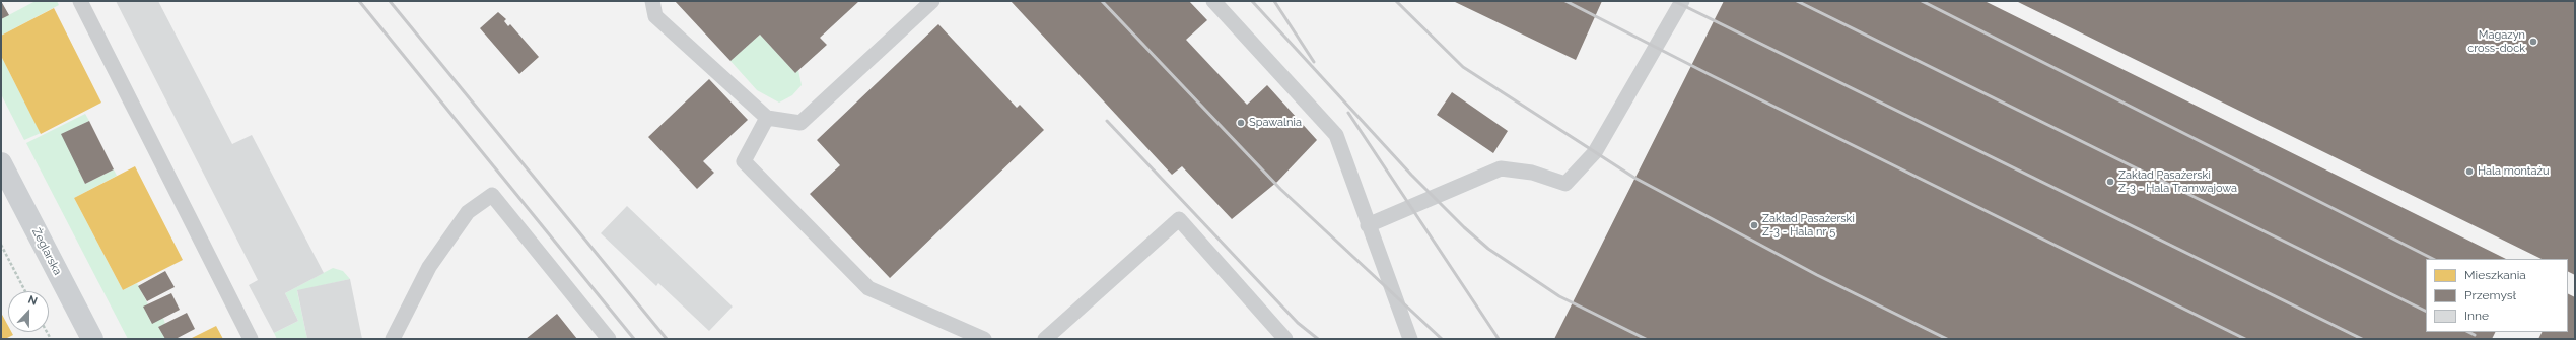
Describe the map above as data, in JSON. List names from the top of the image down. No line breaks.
{"streets":{"street":["Żeglarska"]},"places":["Magazyn cross-dock","Spawalnia","Hala montażu","Zakład Pasażerski Z-3 - Hala Tramwajowa","Zakład Pasażerski Z-3 - Hala nr 5"],"legend":["Mieszkania","Przemysł","Inne"],"north":"top"}
